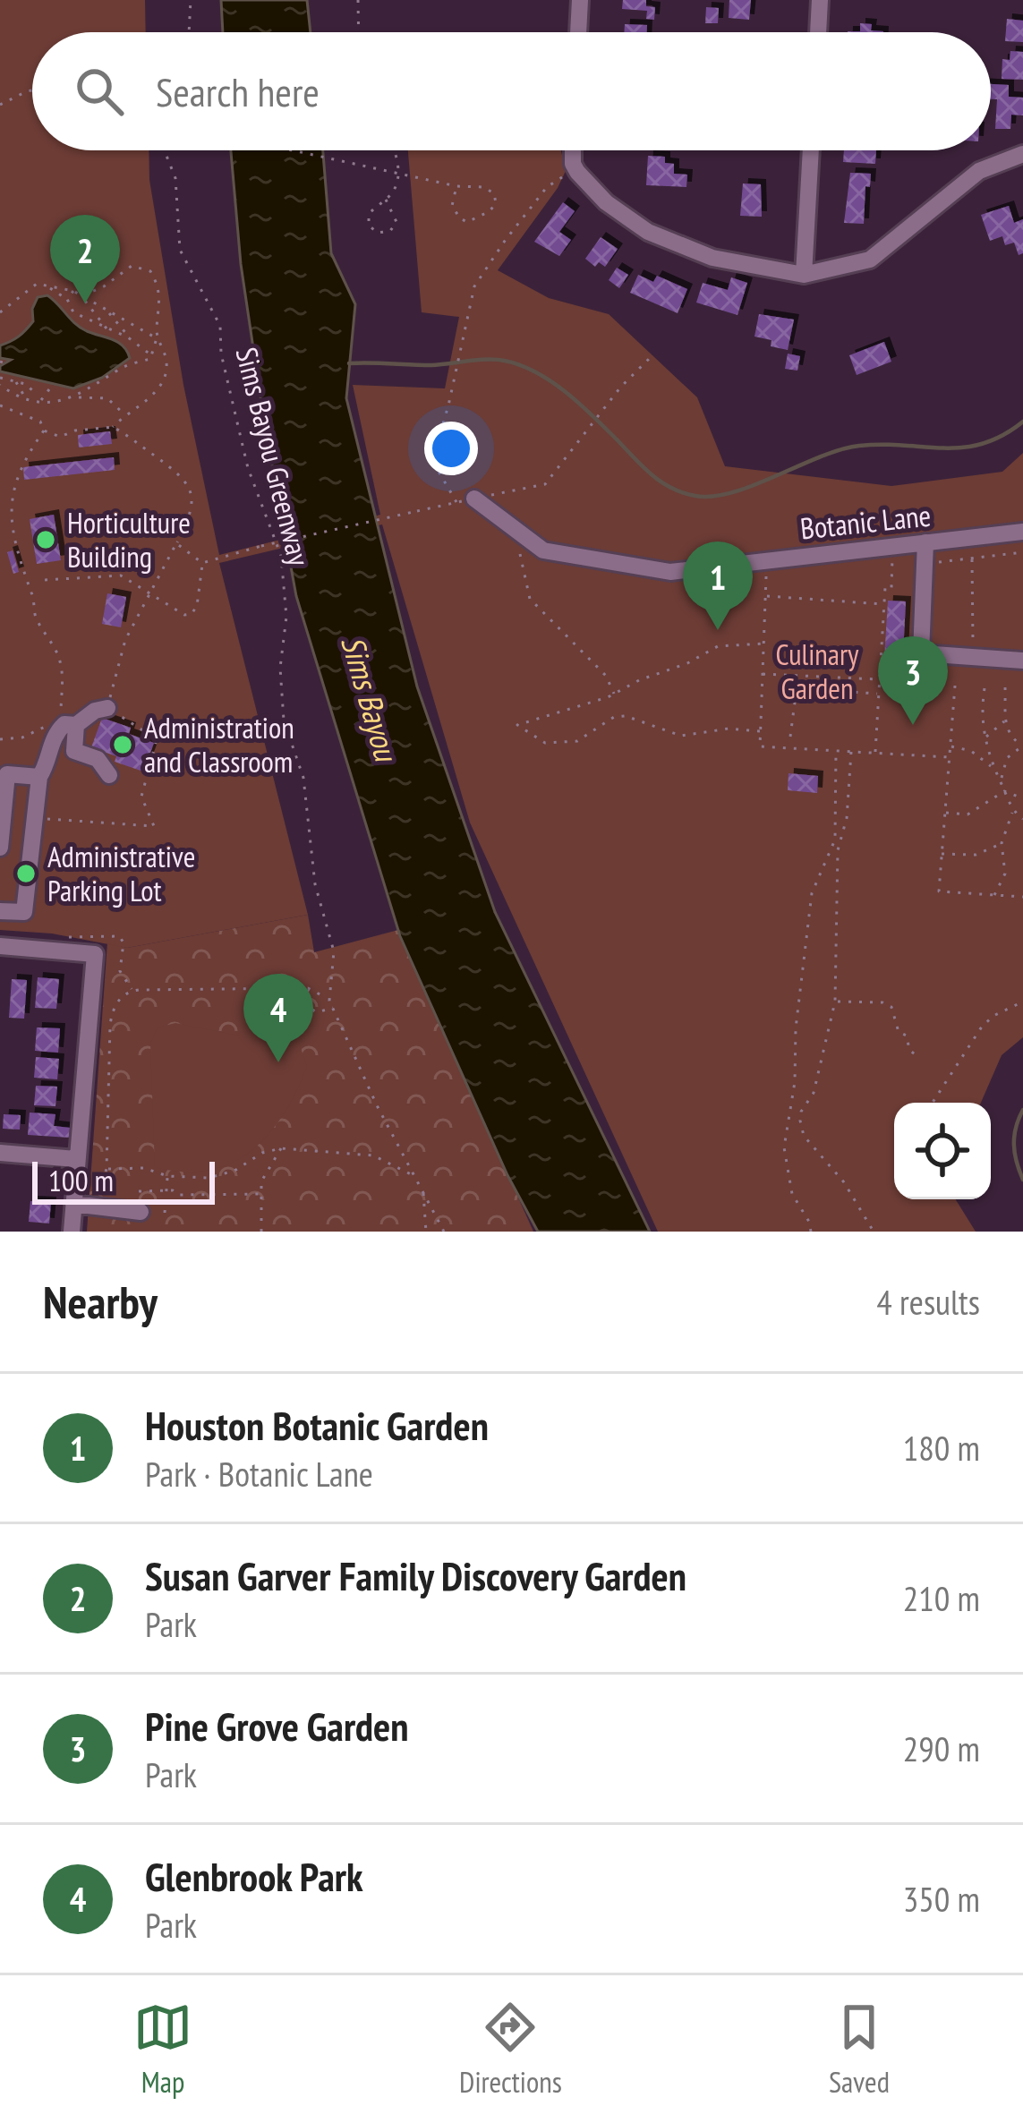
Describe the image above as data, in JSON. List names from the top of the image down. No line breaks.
{"streets":{"street":["Botanic Lane"],"path":["Sims Bayou Greenway"]},"water":["Sims Bayou"],"parks":["Culinary Garden"],"places":["Horticulture Building","Administration and Classroom","Administrative Parking Lot"],"scale_bar":"100 m","page":{"search":"Search here","pins":["2","1","3","4"],"scale":"100 m","heading":["Nearby","4 results"],"list":[{"mark":"1","name":"Houston Botanic Garden","note":"Park · Botanic Lane","value":"180 m"},{"mark":"2","name":"Susan Garver Family Discovery Garden","note":"Park","value":"210 m"},{"mark":"3","name":"Pine Grove Garden","note":"Park","value":"290 m"},{"mark":"4","name":"Glenbrook Park","note":"Park","value":"350 m"}],"nav":["Map","Directions","Saved"]}}
